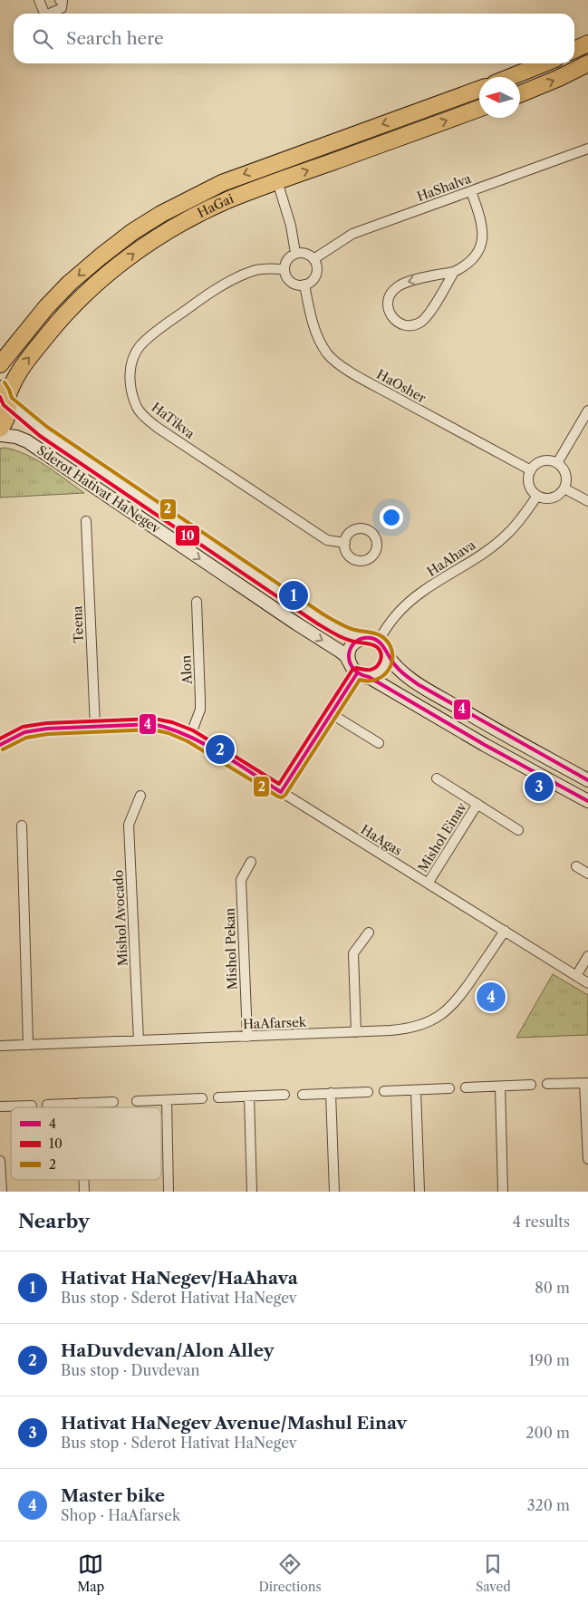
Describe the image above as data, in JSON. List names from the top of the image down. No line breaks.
{"streets":{"highway":["HaGai"],"street":["HaShalva","HaOsher","HaTikva","Sderot Hativat HaNegev","HaAhava","Teena","Alon","Mishol Einav","HaAgas","Mishol Avocado","Mishol Pekan","HaAfarsek"]},"crossings":[["HaShalva","HaOsher"],["HaShalva","HaTikva"],["HaGai","Sderot Hativat HaNegev"],["HaOsher","HaTikva"],["HaOsher","HaAhava"],["Sderot Hativat HaNegev","HaAhava"],["Teena","HaAgas"],["Alon","HaAgas"],["Mishol Einav","HaAgas"],["HaAgas","HaAfarsek"],["Mishol Avocado","HaAfarsek"],["Mishol Pekan","HaAfarsek"]],"lines":["transit line 2","transit line 10","transit line 4"],"legend":["4","10","2"],"north":"left","page":{"search":"Search here","pins":["1","2","3","4"],"heading":["Nearby","4 results"],"list":[{"mark":"1","name":"Hativat HaNegev/HaAhava","note":"Bus stop · Sderot Hativat HaNegev","value":"80 m"},{"mark":"2","name":"HaDuvdevan/Alon Alley","note":"Bus stop · Duvdevan","value":"190 m"},{"mark":"3","name":"Hativat HaNegev Avenue/Mashul Einav","note":"Bus stop · Sderot Hativat HaNegev","value":"200 m"},{"mark":"4","name":"Master bike","note":"Shop · HaAfarsek","value":"320 m"}],"nav":["Map","Directions","Saved"]}}
